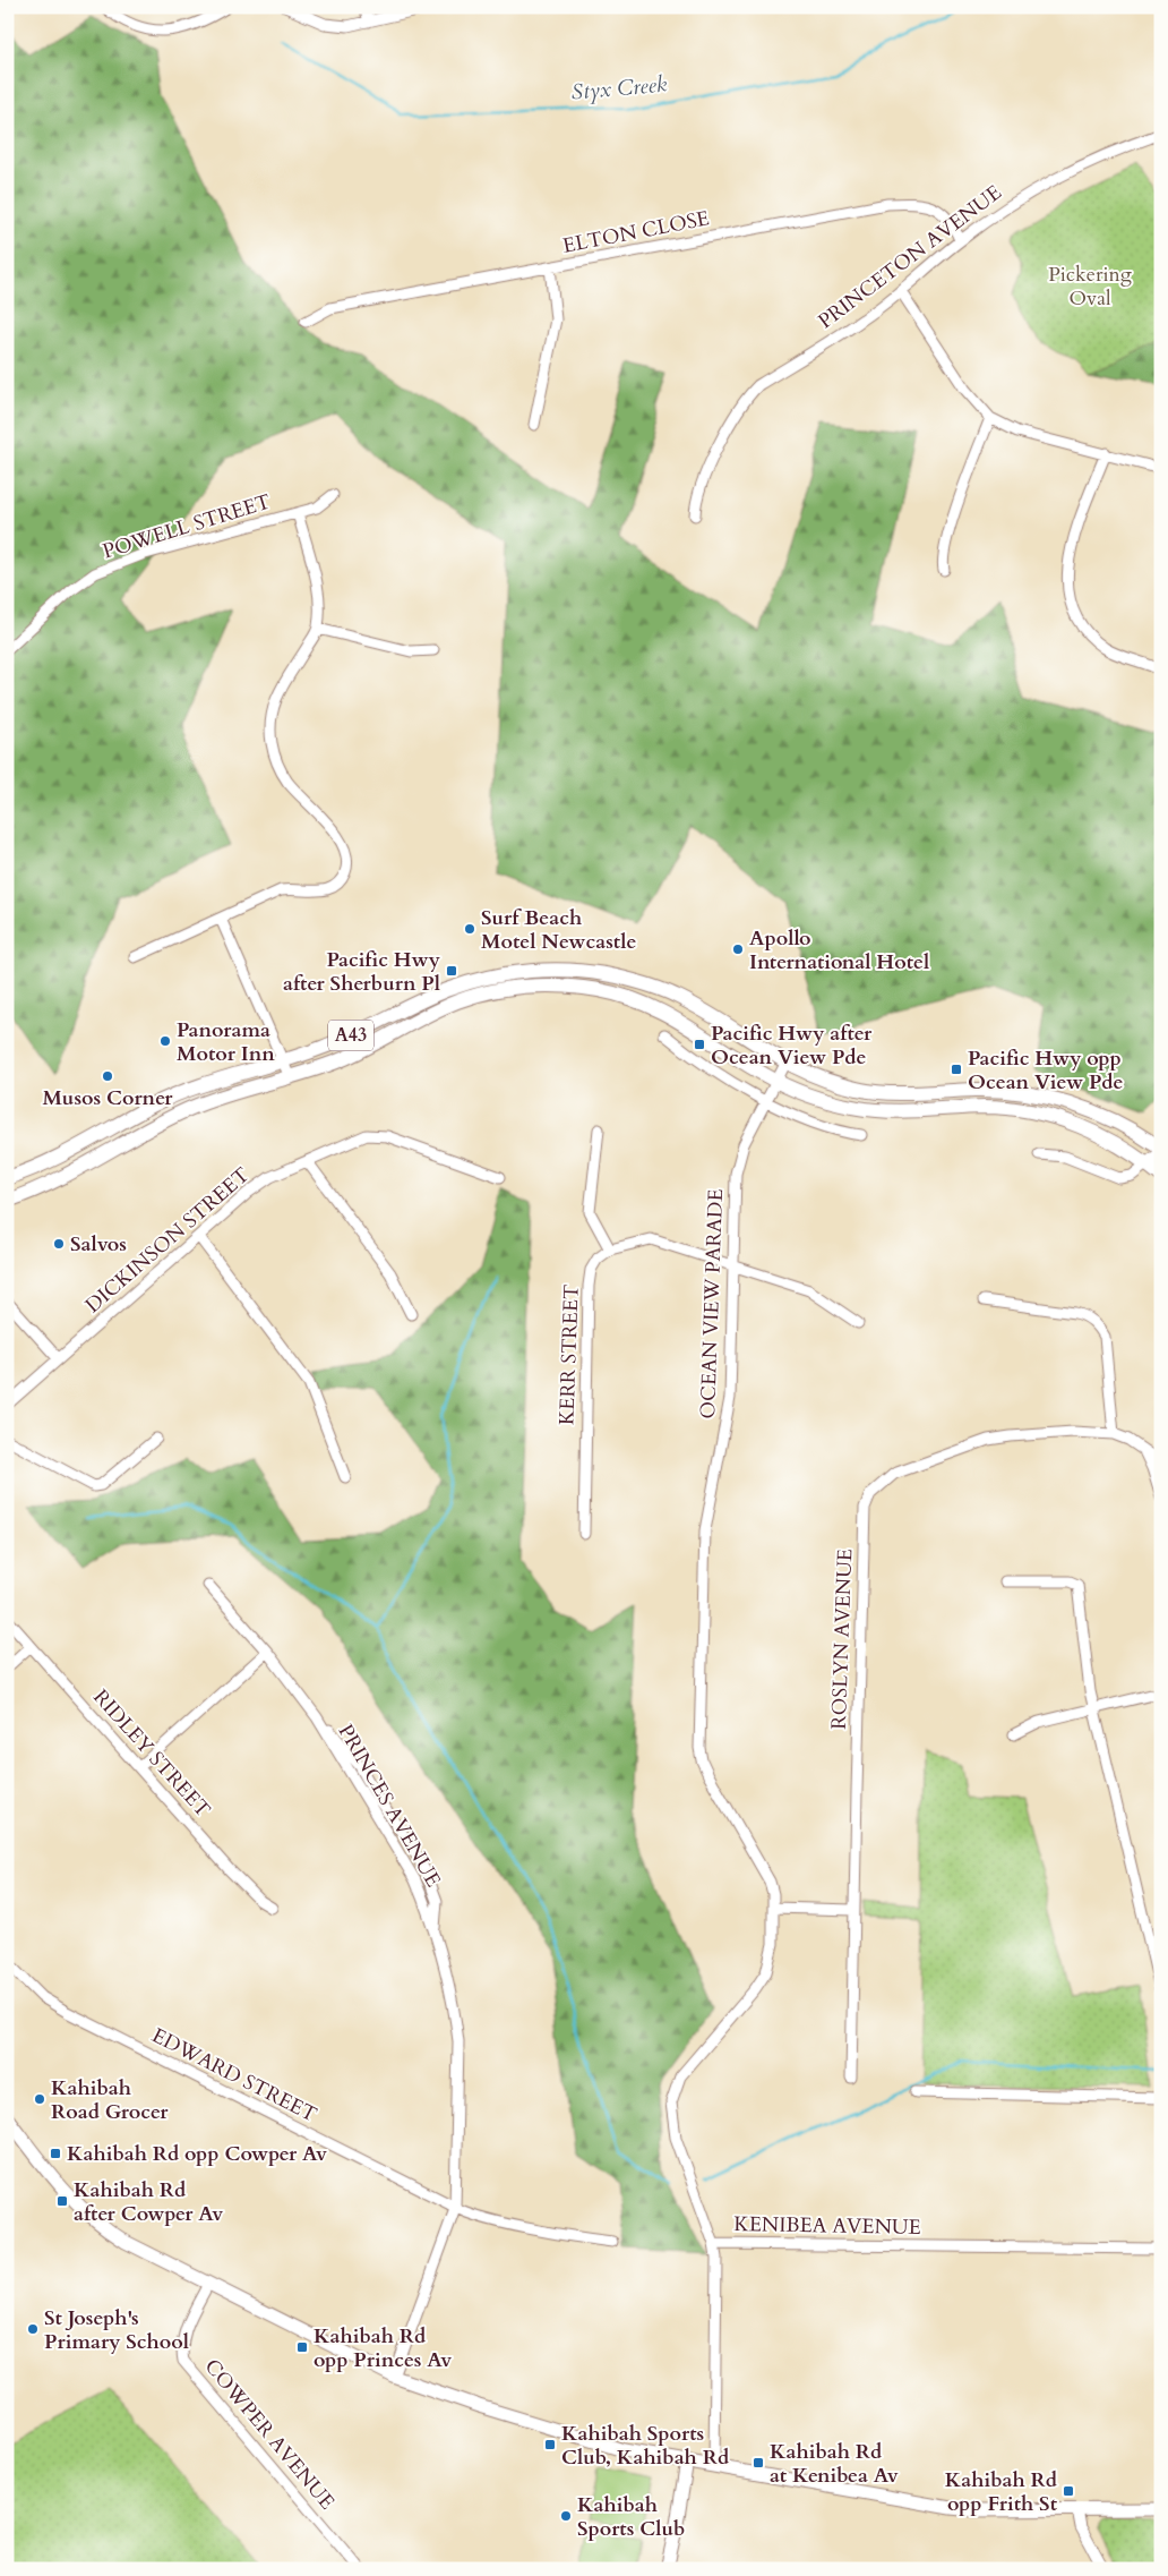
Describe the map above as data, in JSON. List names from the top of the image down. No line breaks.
{"streets":{"highway":["A43"],"street":["ELTON CLOSE","PRINCETON AVENUE","POWELL STREET","DICKINSON STREET","OCEAN VIEW PARADE","KERR STREET","ROSLYN AVENUE","RIDLEY STREET","PRINCES AVENUE","EDWARD STREET","KENIBEA AVENUE","COWPER AVENUE"]},"crossings":[["ELTON CLOSE","PRINCETON AVENUE"],["A43","OCEAN VIEW PARADE"],["OCEAN VIEW PARADE","KENIBEA AVENUE"],["PRINCES AVENUE","EDWARD STREET"]],"water":["Styx Creek"],"parks":["Pickering Oval"],"places":{"other":["Surf Beach Motel Newcastle","Apollo International Hotel","Panorama Motor Inn","Musos Corner","Salvos","Kahibah Road Grocer","St Joseph's Primary School","Kahibah Sports Club"],"transit":["Pacific Hwy after Sherburn Pl","Pacific Hwy after Ocean View Pde","Pacific Hwy opp Ocean View Pde","Kahibah Rd opp Cowper Av","Kahibah Rd after Cowper Av","Kahibah Rd opp Princes Av","Kahibah Sports Club, Kahibah Rd","Kahibah Rd at Kenibea Av","Kahibah Rd opp Frith St"]}}
